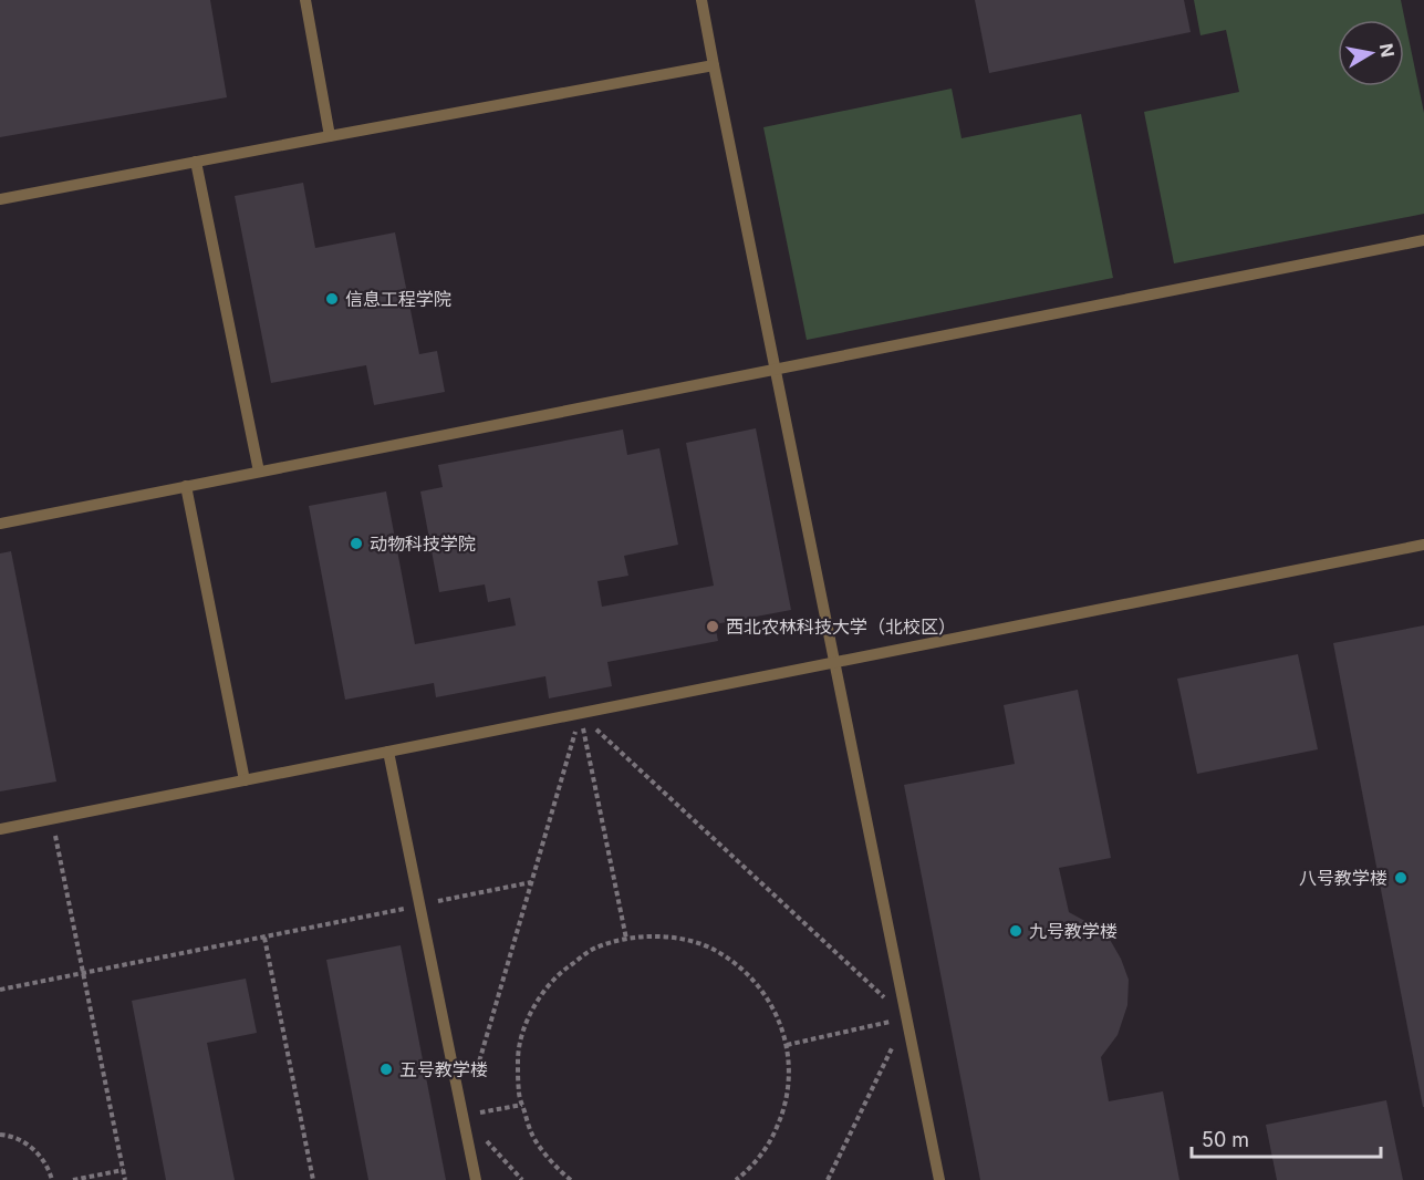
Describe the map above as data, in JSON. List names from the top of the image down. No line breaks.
{"places":["信息工程学院","动物科技学院","西北农林科技大学（北校区）","八号教学楼","九号教学楼","五号教学楼"],"scale_bar":"50 m","north":"right"}
